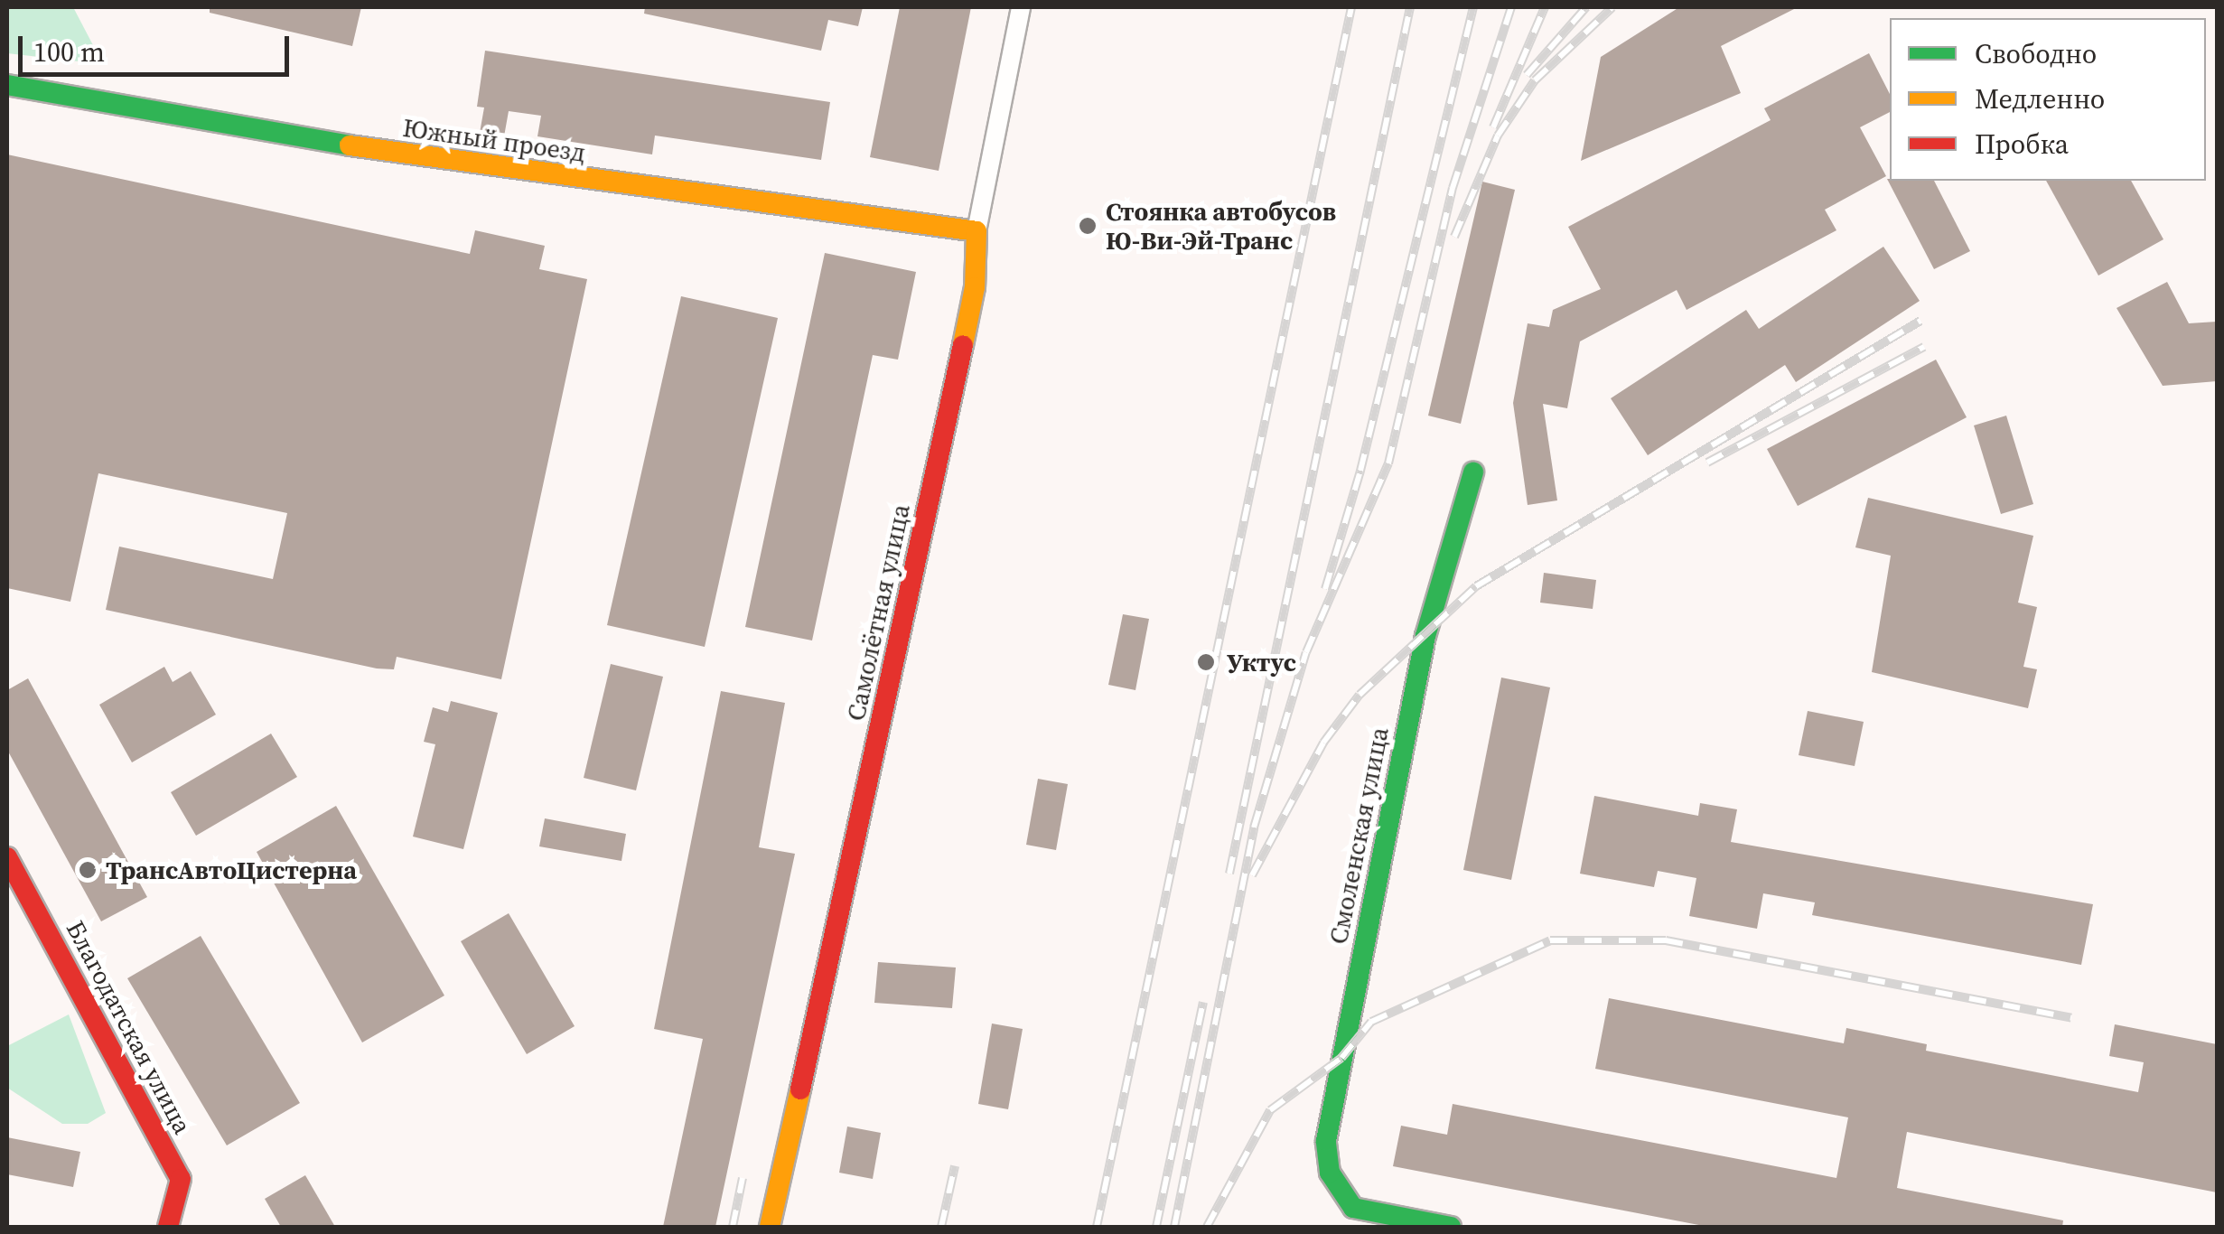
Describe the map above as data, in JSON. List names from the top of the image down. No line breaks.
{"streets":{"main road":["Южный проезд","Самолётная улица","Смоленская улица","Благодатская улица"]},"crossings":[["Южный проезд","Самолётная улица"]],"places":["Стоянка автобусов Ю-Ви-Эй-Транс","Уктус","ТрансАвтоЦистерна"],"legend":["Свободно","Медленно","Пробка"],"scale_bar":"100 m"}
